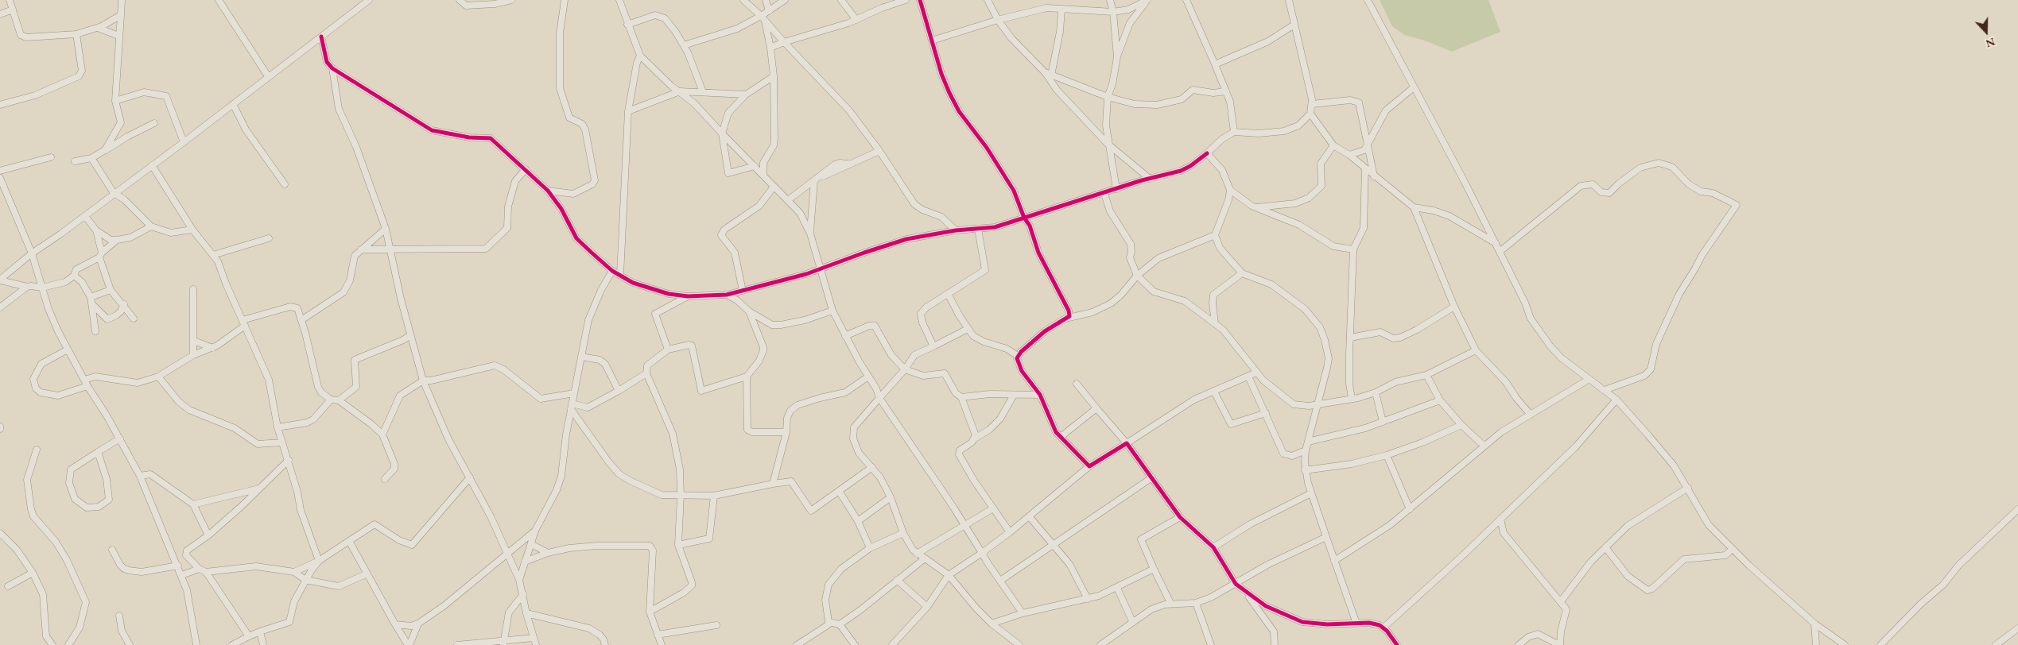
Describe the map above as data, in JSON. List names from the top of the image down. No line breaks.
{"north":"bottom"}
